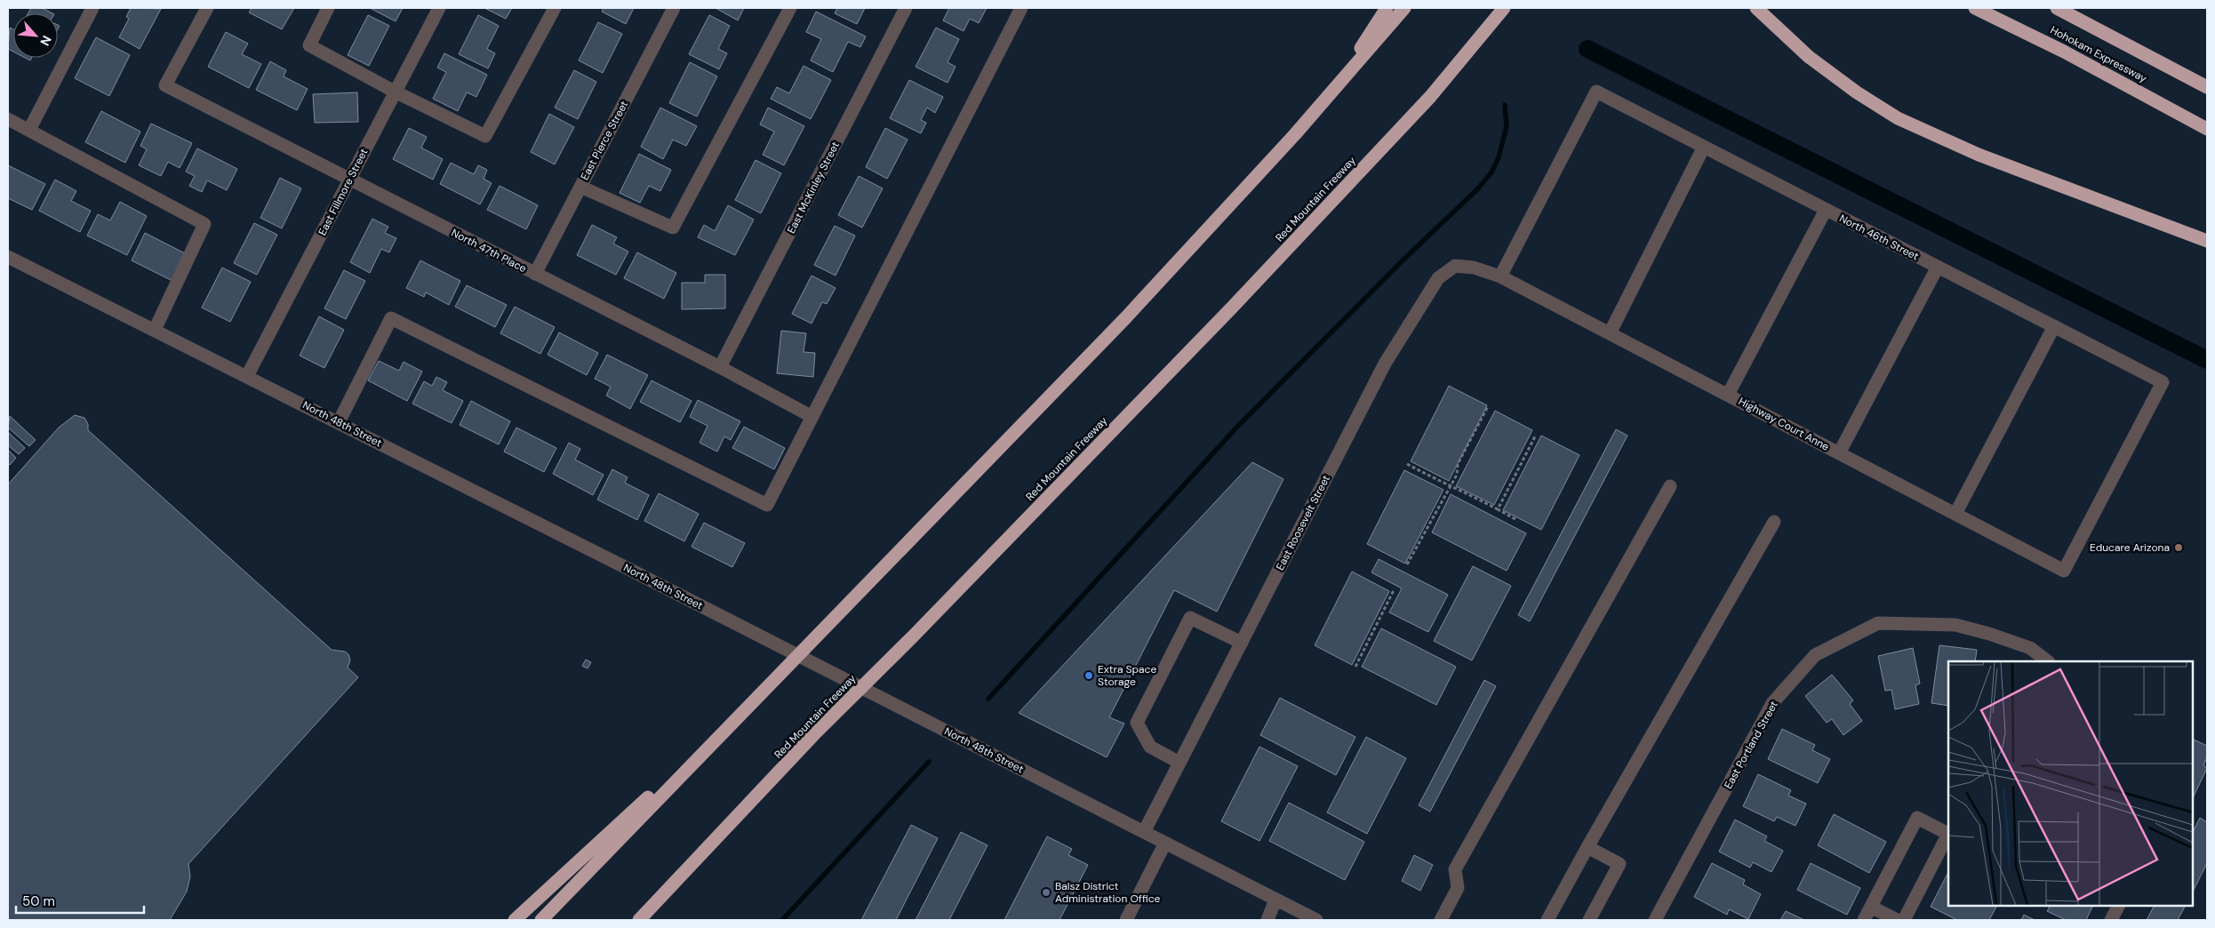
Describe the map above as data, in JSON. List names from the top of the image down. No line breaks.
{"streets":{"highway":["Hohokam Expressway","Red Mountain Freeway"],"street":["East Pierce Street","East McKinley Street","East Fillmore Street","North 46th Street","North 47th Place","North 48th Street","Highway Court Anne","East Roosevelt Street","East Portland Street"]},"crossings":[["East Pierce Street","North 47th Place"],["East McKinley Street","North 47th Place"],["East Fillmore Street","North 47th Place"],["East Fillmore Street","North 48th Street"],["North 46th Street","Highway Court Anne"],["North 46th Street","East Roosevelt Street"],["North 48th Street","East Roosevelt Street"],["Highway Court Anne","East Roosevelt Street"]],"places":["Educare Arizona","Extra Space Storage","Balsz District Administration Office"],"scale_bar":"50 m","north":"bottom right"}
